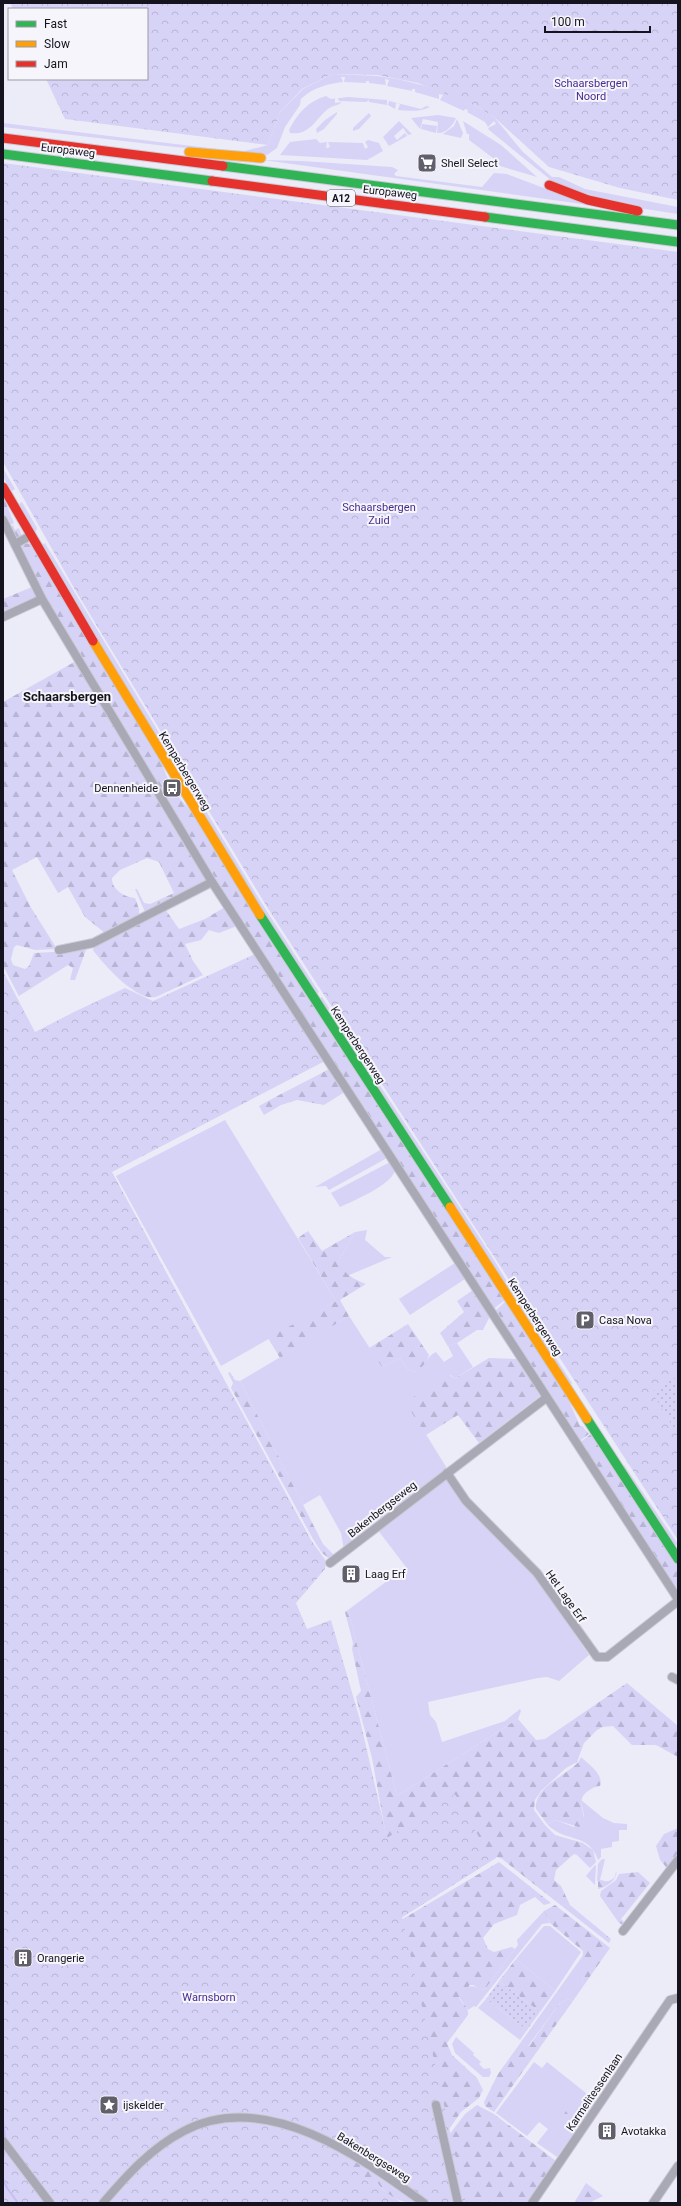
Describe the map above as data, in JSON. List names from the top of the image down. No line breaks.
{"streets":{"main road":["Europaweg","A12","Kemperbergerweg"],"street":["Bakenbergseweg","Het Lage Erf","Karmelitessenlaan"]},"crossings":[["Europaweg","A12"],["Bakenbergseweg","Het Lage Erf"]],"districts":["Schaarsbergen"],"parks":["Schaarsbergen Noord","Schaarsbergen Zuid","Warnsborn"],"places":{"supermarket":["Shell Select"],"bus stop":["Dennenheide"],"parking":["Casa Nova"],"building":["Laag Erf","Orangerie","Avotakka"],"place":["ijskelder"]},"legend":["Fast","Slow","Jam"],"scale_bar":"100 m"}
